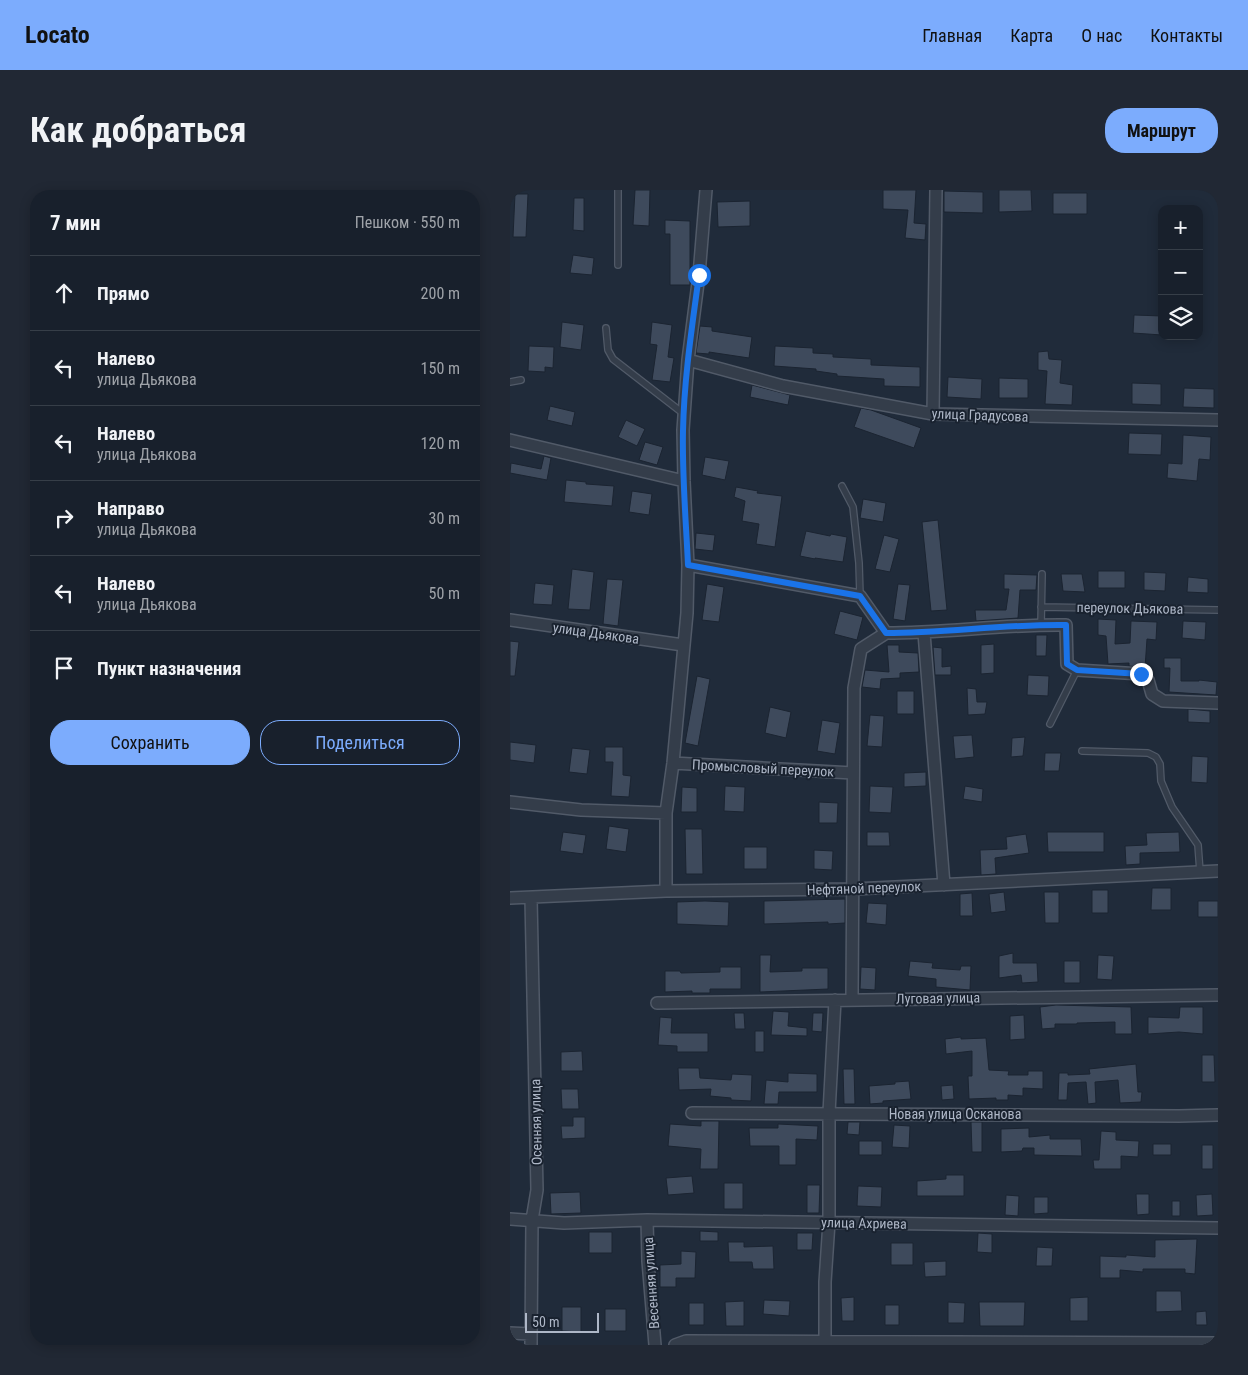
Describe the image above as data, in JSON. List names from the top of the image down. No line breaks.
{"streets":{"street":["улица Градусова","улица Дьякова","Промысловый переулок","Нефтяной переулок","Луговая улица","Новая улица Осканова","Осенняя улица","улица Ахриева","Весенняя улица"],"lane":["переулок Дьякова"]},"crossings":[["Нефтяной переулок","Осенняя улица"],["Осенняя улица","улица Ахриева"],["улица Ахриева","Весенняя улица"]],"scale_bar":"50 m","page":{"header":"Locato","nav":["Главная","Карта","О нас","Контакты"],"buttons":["Маршрут",["Сохранить","Поделиться"]],"title":"Как добраться","heading":["7 мин","Пешком · 550 m"],"map_buttons":["+","−"],"list":[["Прямо","200 m"],["Налево","улица Дьякова","150 m"],["Налево","улица Дьякова","120 m"],["Направо","улица Дьякова","30 m"],["Налево","улица Дьякова","50 m"],"Пункт назначения"],"scale":"50 m"}}
